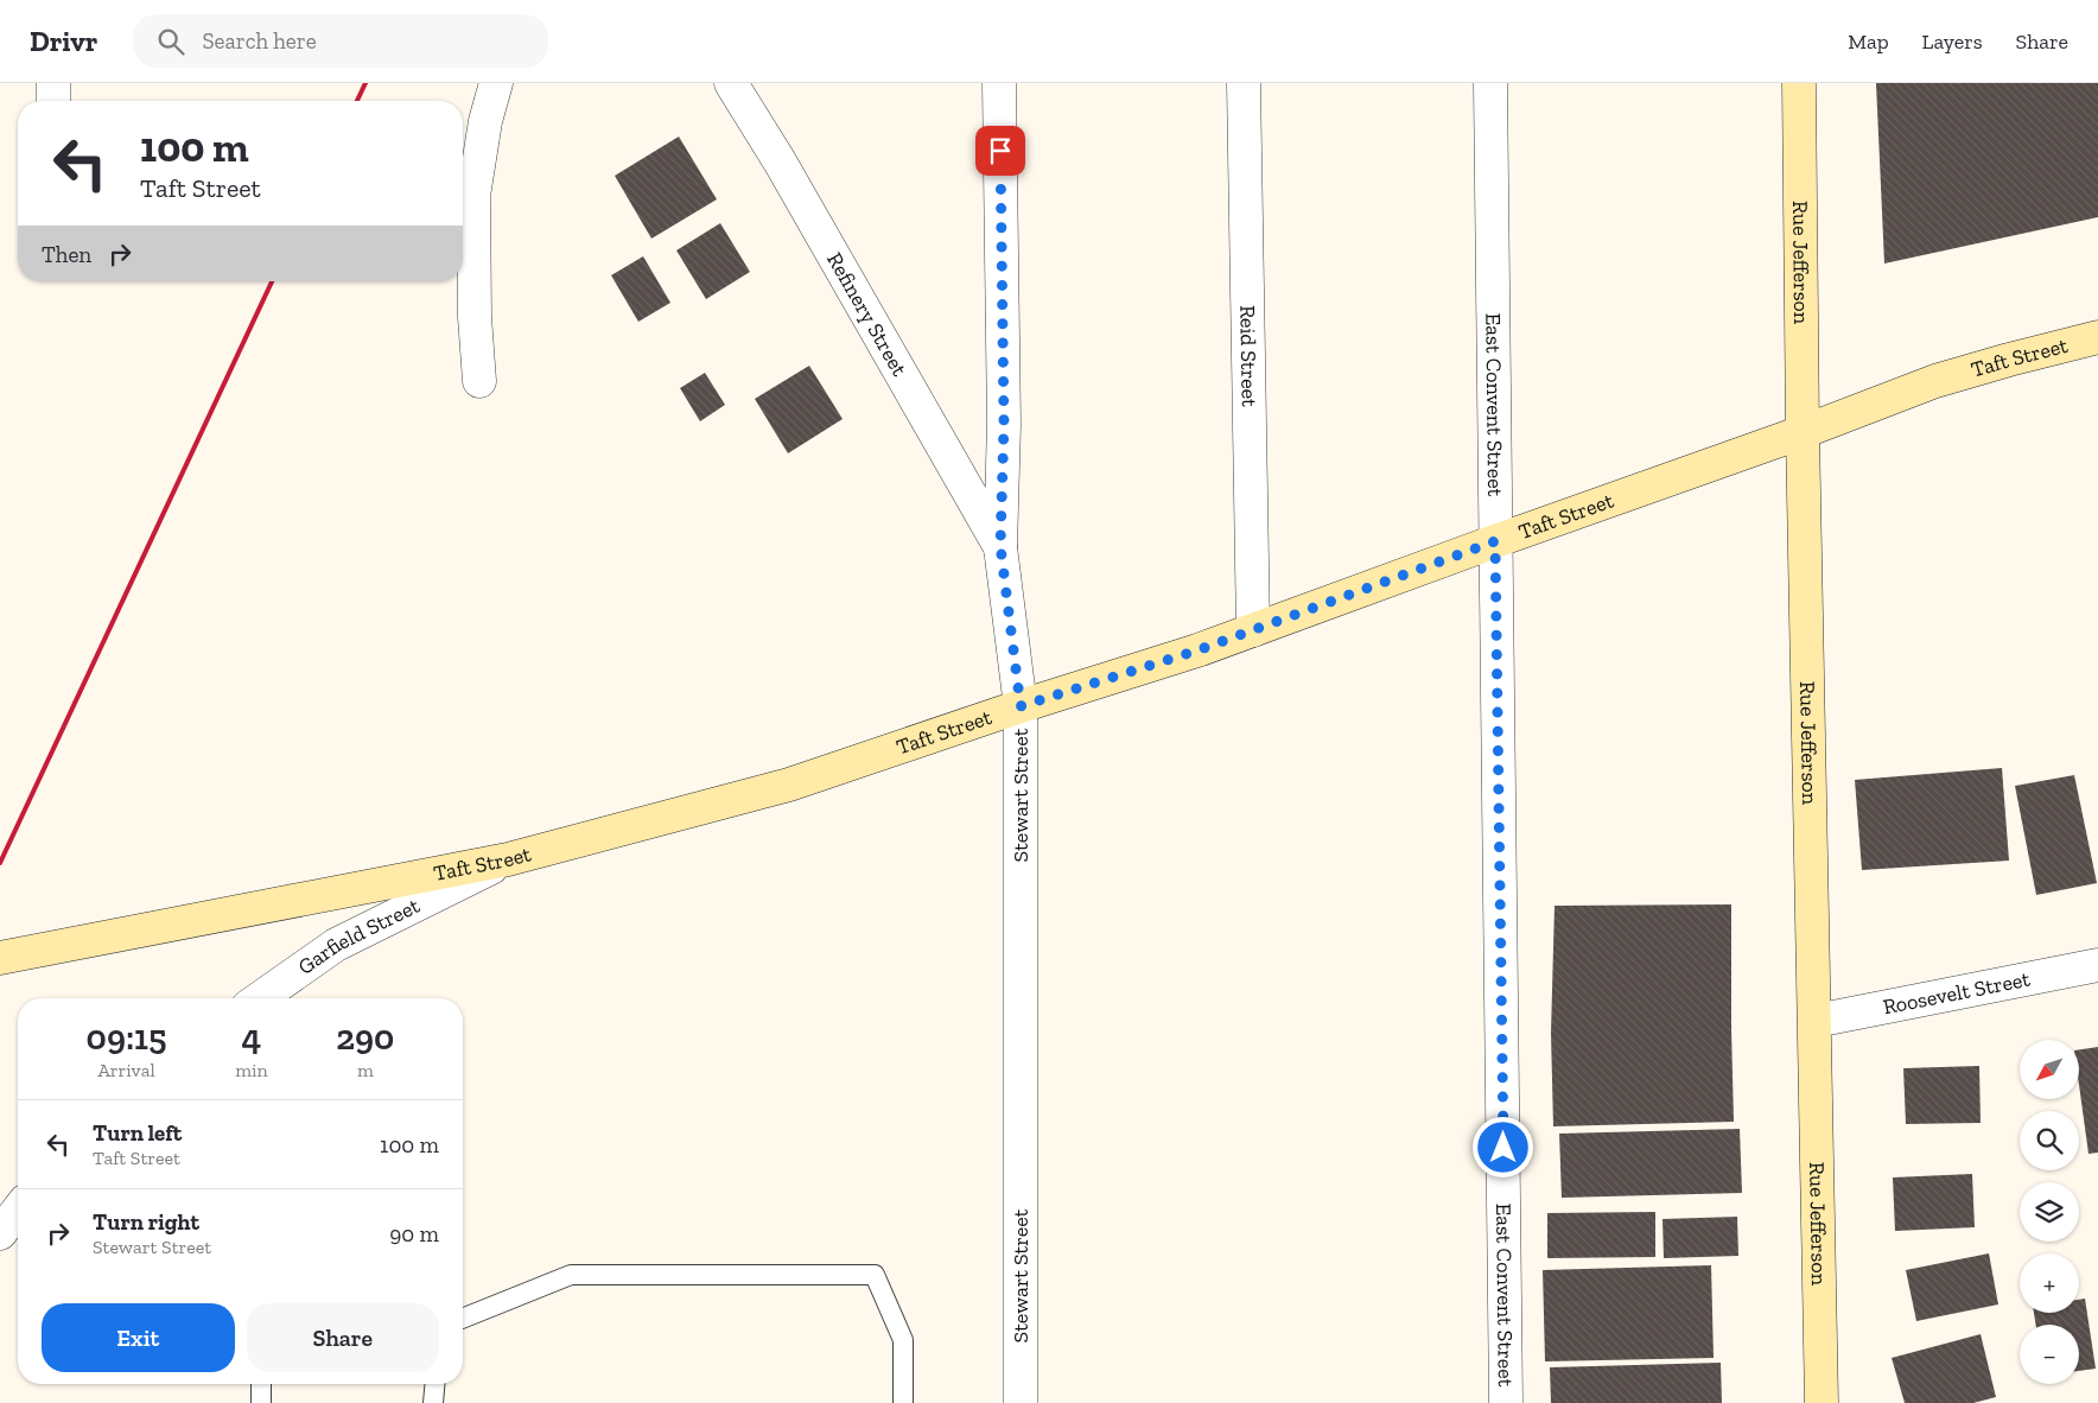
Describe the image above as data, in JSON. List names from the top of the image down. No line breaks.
{"streets":{"street":["Rue Jefferson","Refinery Street","Reid Street","Taft Street","East Convent Street","Stewart Street","Garfield Street","Roosevelt Street"]},"crossings":[["Rue Jefferson","Taft Street"],["Rue Jefferson","Roosevelt Street"],["Refinery Street","Stewart Street"],["Reid Street","Taft Street"],["Taft Street","East Convent Street"],["Taft Street","Stewart Street"],["Taft Street","Garfield Street"]],"north":"bottom left","page":{"header":"Drivr","search":"Search here","nav":["Map","Layers","Share"],"turn":["100 m","Taft Street"],"then":"Then","eta":["09:15","Arrival","4","min","290","m"],"map_buttons":["+","−"],"list":[{"name":"Turn left","note":"Taft Street","value":"100 m"},{"name":"Turn right","note":"Stewart Street","value":"90 m"}],"buttons":["Exit","Share"]}}
